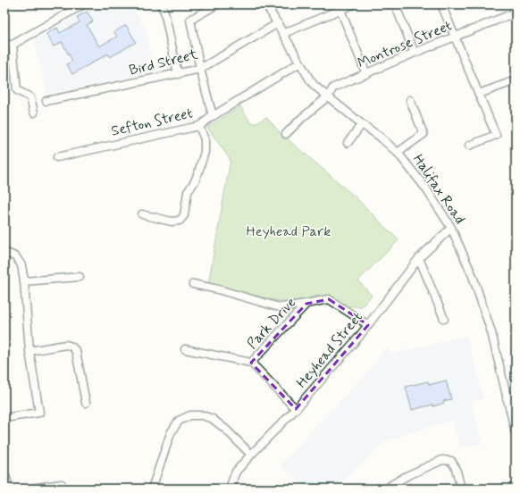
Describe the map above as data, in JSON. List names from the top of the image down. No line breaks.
{"streets":{"street":["Montrose Street","Bird Street","Sefton Street","Halifax Road","Park Drive","Heyhead Street"]},"crossings":[["Montrose Street","Halifax Road"],["Bird Street","Halifax Road"],["Sefton Street","Halifax Road"],["Halifax Road","Heyhead Street"],["Park Drive","Heyhead Street"]],"parks":["Heyhead Park"]}
